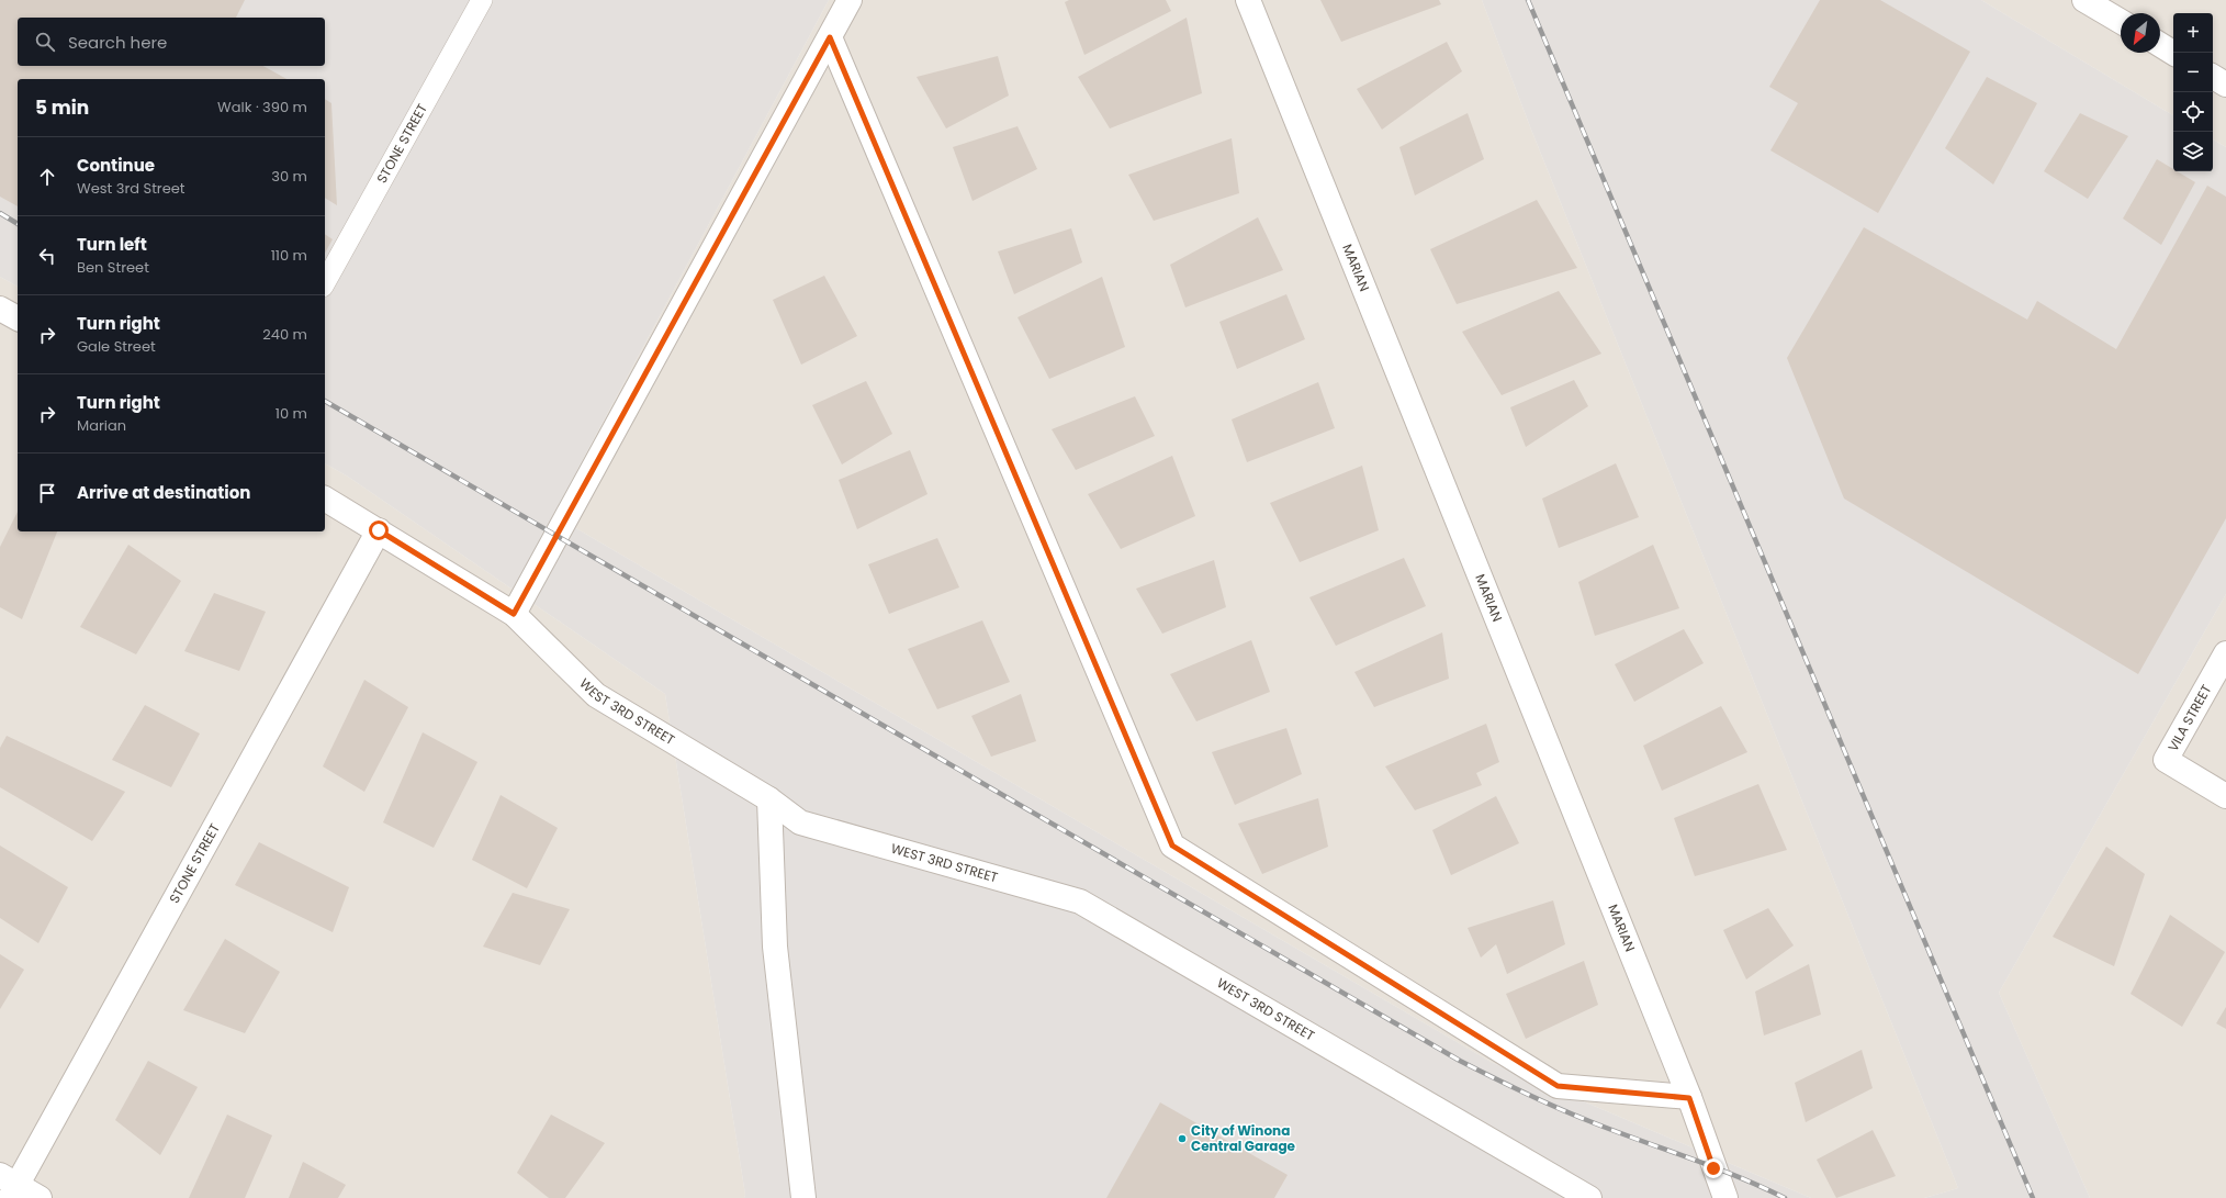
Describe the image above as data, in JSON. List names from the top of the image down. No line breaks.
{"streets":{"street":["STONE STREET","MARIAN","WEST 3RD STREET","VILA STREET"]},"crossings":[["STONE STREET","WEST 3RD STREET"]],"places":["City of Winona Central Garage"],"north":"bottom left","page":{"map_buttons":["+","−"],"search":"Search here","heading":["5 min","Walk · 390 m"],"list":[["Continue","West 3rd Street","30 m"],["Turn left","Ben Street","110 m"],["Turn right","Gale Street","240 m"],["Turn right","Marian","10 m"],"Arrive at destination"]}}
